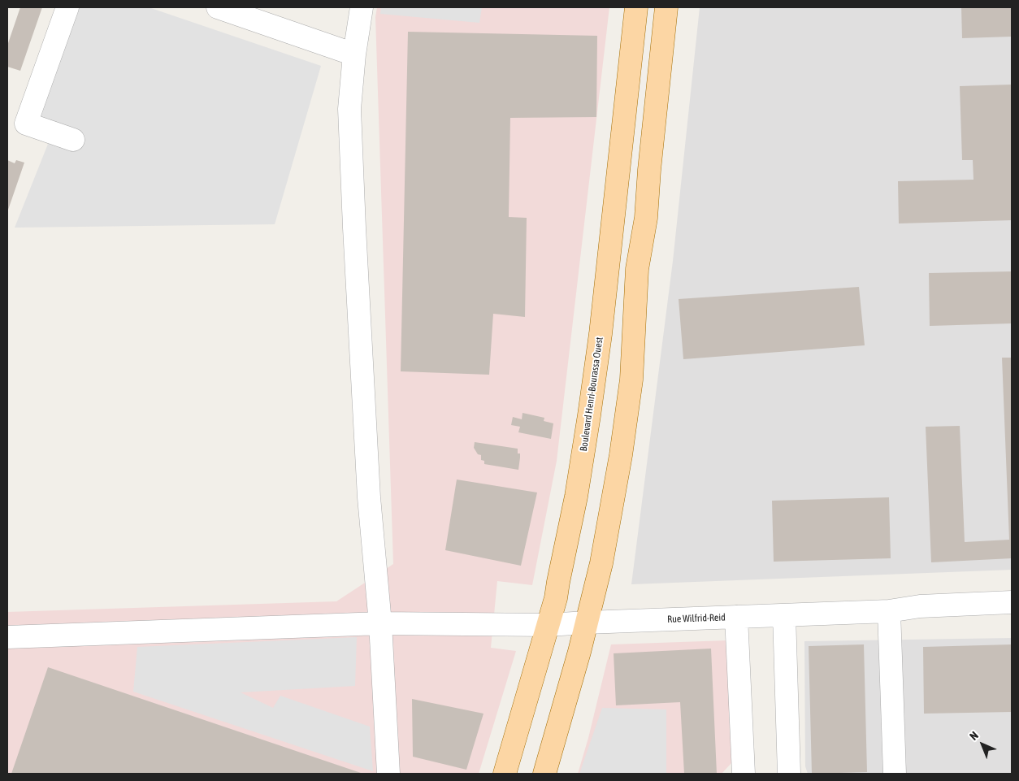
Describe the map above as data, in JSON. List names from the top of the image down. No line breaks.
{"streets":{"main road":["Boulevard Henri-Bourassa Ouest"],"street":["Rue Wilfrid-Reid"]},"crossings":[["Boulevard Henri-Bourassa Ouest","Rue Wilfrid-Reid"]],"north":"top left"}
